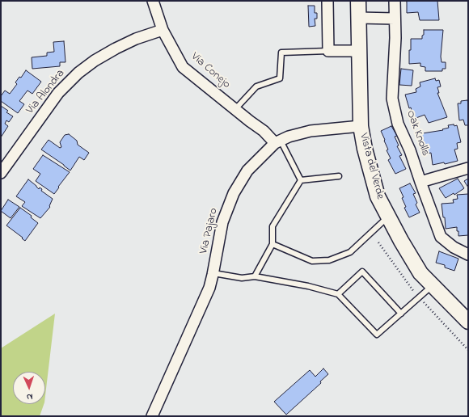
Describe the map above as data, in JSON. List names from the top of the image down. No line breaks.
{"streets":{"street":["Via Conejo","Via Alondra","Oak Knolls","Vista del Verde","Via Pajaro"]},"crossings":[["Via Conejo","Via Alondra"],["Via Conejo","Via Pajaro"],["Vista del Verde","Via Pajaro"]],"north":"bottom"}
